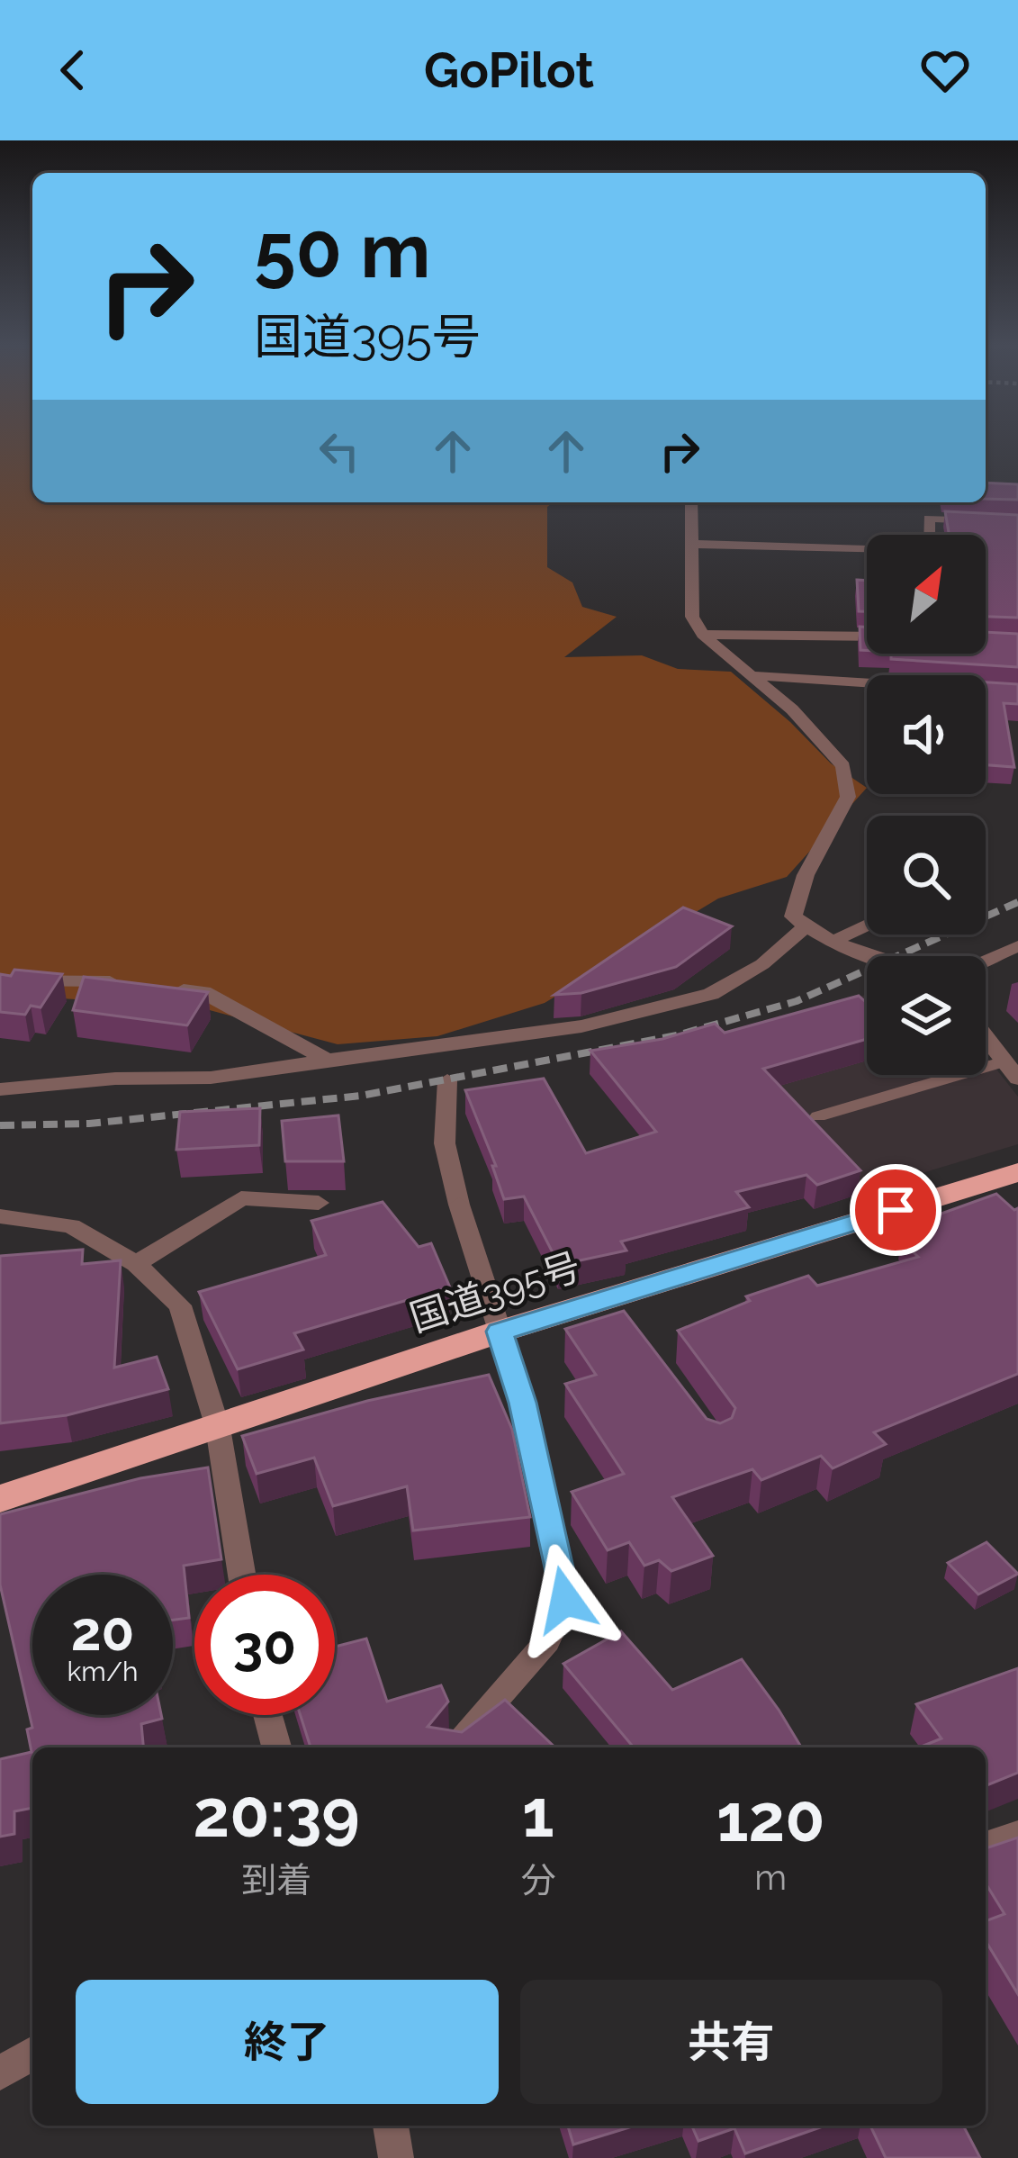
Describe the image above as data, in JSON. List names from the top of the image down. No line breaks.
{"streets":{"highway":["国道395号"]},"north":"top right","page":{"header":"GoPilot","turn":["50 m","国道395号"],"speed":"20 km/h","limit":"30","eta":["20:39","到着","1","分","120","m"],"buttons":["終了","共有"]}}
